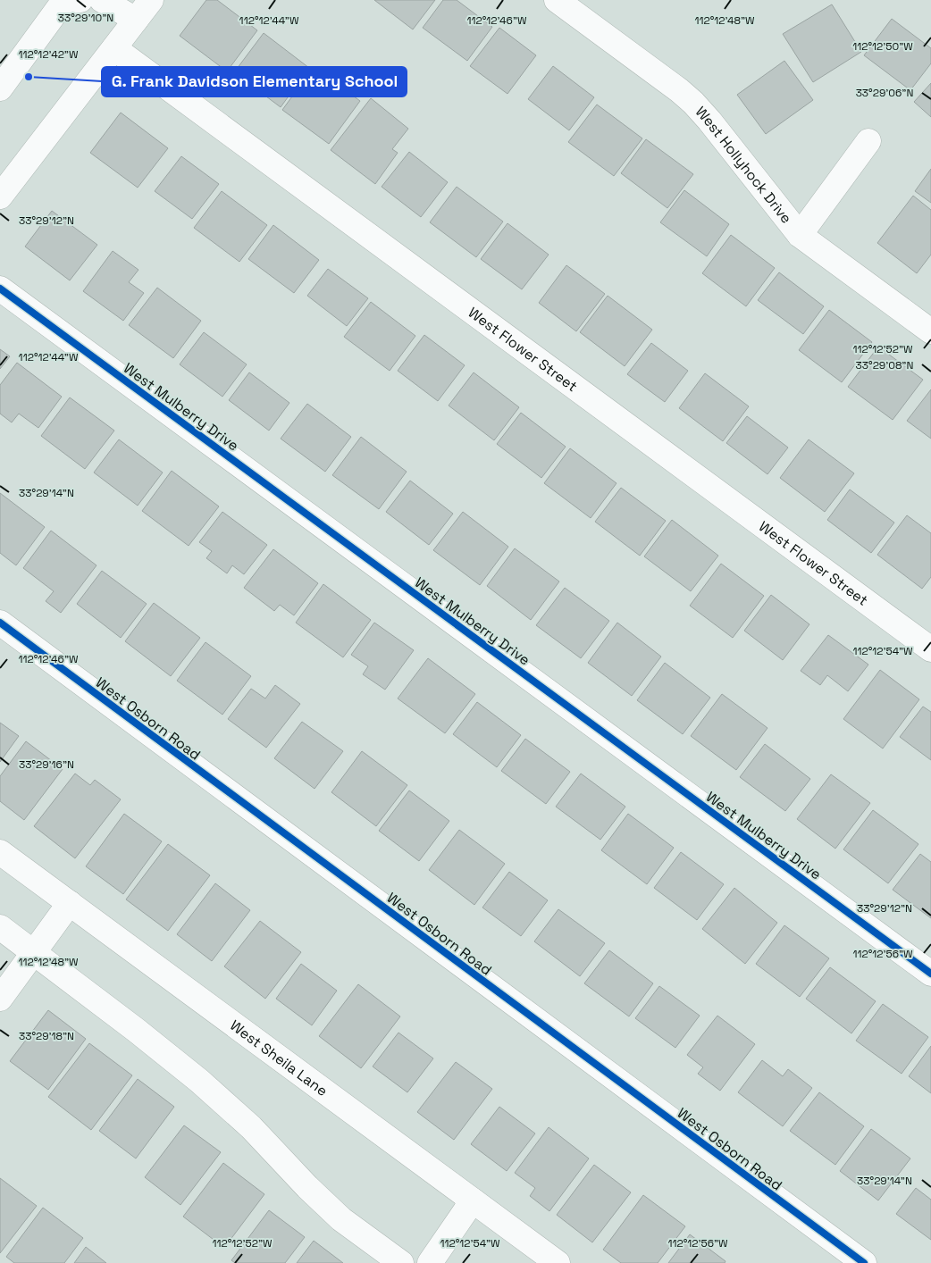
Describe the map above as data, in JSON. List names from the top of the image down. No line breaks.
{"streets":{"street":["West Hollyhock Drive","West Flower Street","West Mulberry Drive","West Osborn Road","West Sheila Lane"]},"places":["G. Frank Davidson Elementary School"],"coordinates":["33°29'10\"N","112°12'44\"W","112°12'46\"W","112°12'48\"W","112°12'50\"W","112°12'42\"W","33°29'06\"N","33°29'12\"N","112°12'52\"W","33°29'08\"N","33°29'14\"N","112°12'54\"W","33°29'16\"N","112°12'56\"W","33°29'18\"N"]}
